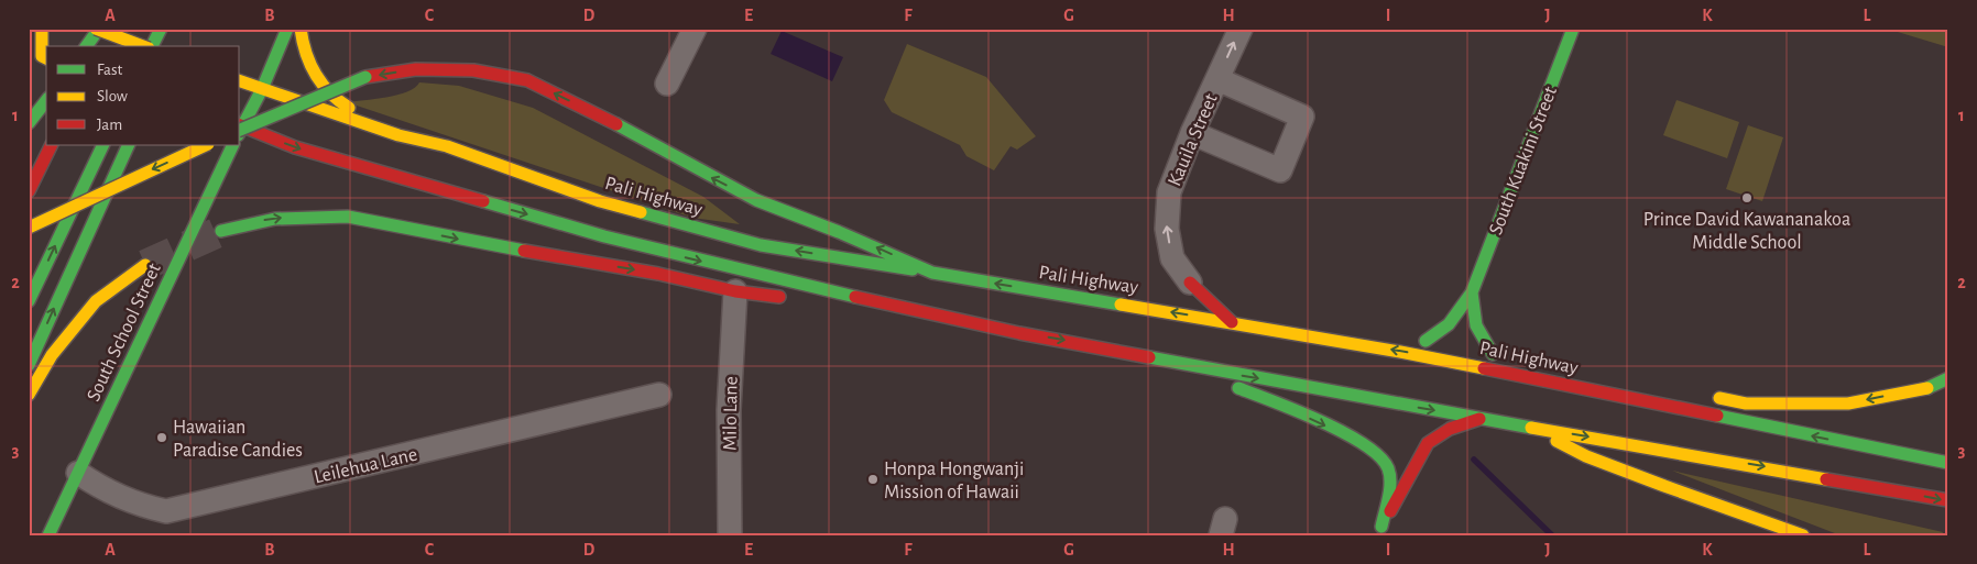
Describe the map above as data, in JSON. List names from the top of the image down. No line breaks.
{"streets":{"main road":["South Kuakini Street","Pali Highway","South School Street"],"street":["Kauila Street","Milo Lane","Leilehua Lane"]},"crossings":[["South School Street","Leilehua Lane"]],"one_way":["Kauila Street"],"places":["Prince David Kawananakoa Middle School","Hawaiian Paradise Candies","Honpa Hongwanji Mission of Hawaii"],"legend":["Fast","Slow","Jam"],"grid":{"columns":["A","B","C","D","E","F","G","H","I","J","K","L"],"rows":["1","2","3"]}}
